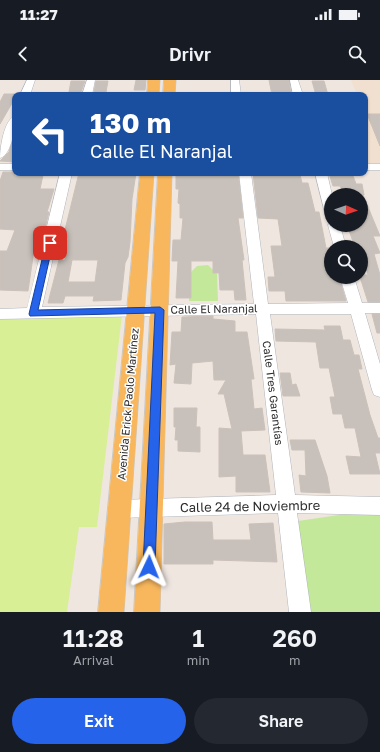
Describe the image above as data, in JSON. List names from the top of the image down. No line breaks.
{"streets":{"main road":["Avenida Erick Paolo Martínez"],"street":["Calle El Naranjal","Calle Tres Garantías","Calle 24 de Noviembre"]},"crossings":[["Calle El Naranjal","Calle Tres Garantías"],["Calle El Naranjal","Avenida Erick Paolo Martínez"],["Calle Tres Garantías","Calle 24 de Noviembre"],["Avenida Erick Paolo Martínez","Calle 24 de Noviembre"]],"north":"right","page":{"status":"11:27","header":"Drivr","turn":["130 m","Calle El Naranjal"],"eta":["11:28","Arrival","1","min","260","m"],"buttons":["Exit","Share"]}}
